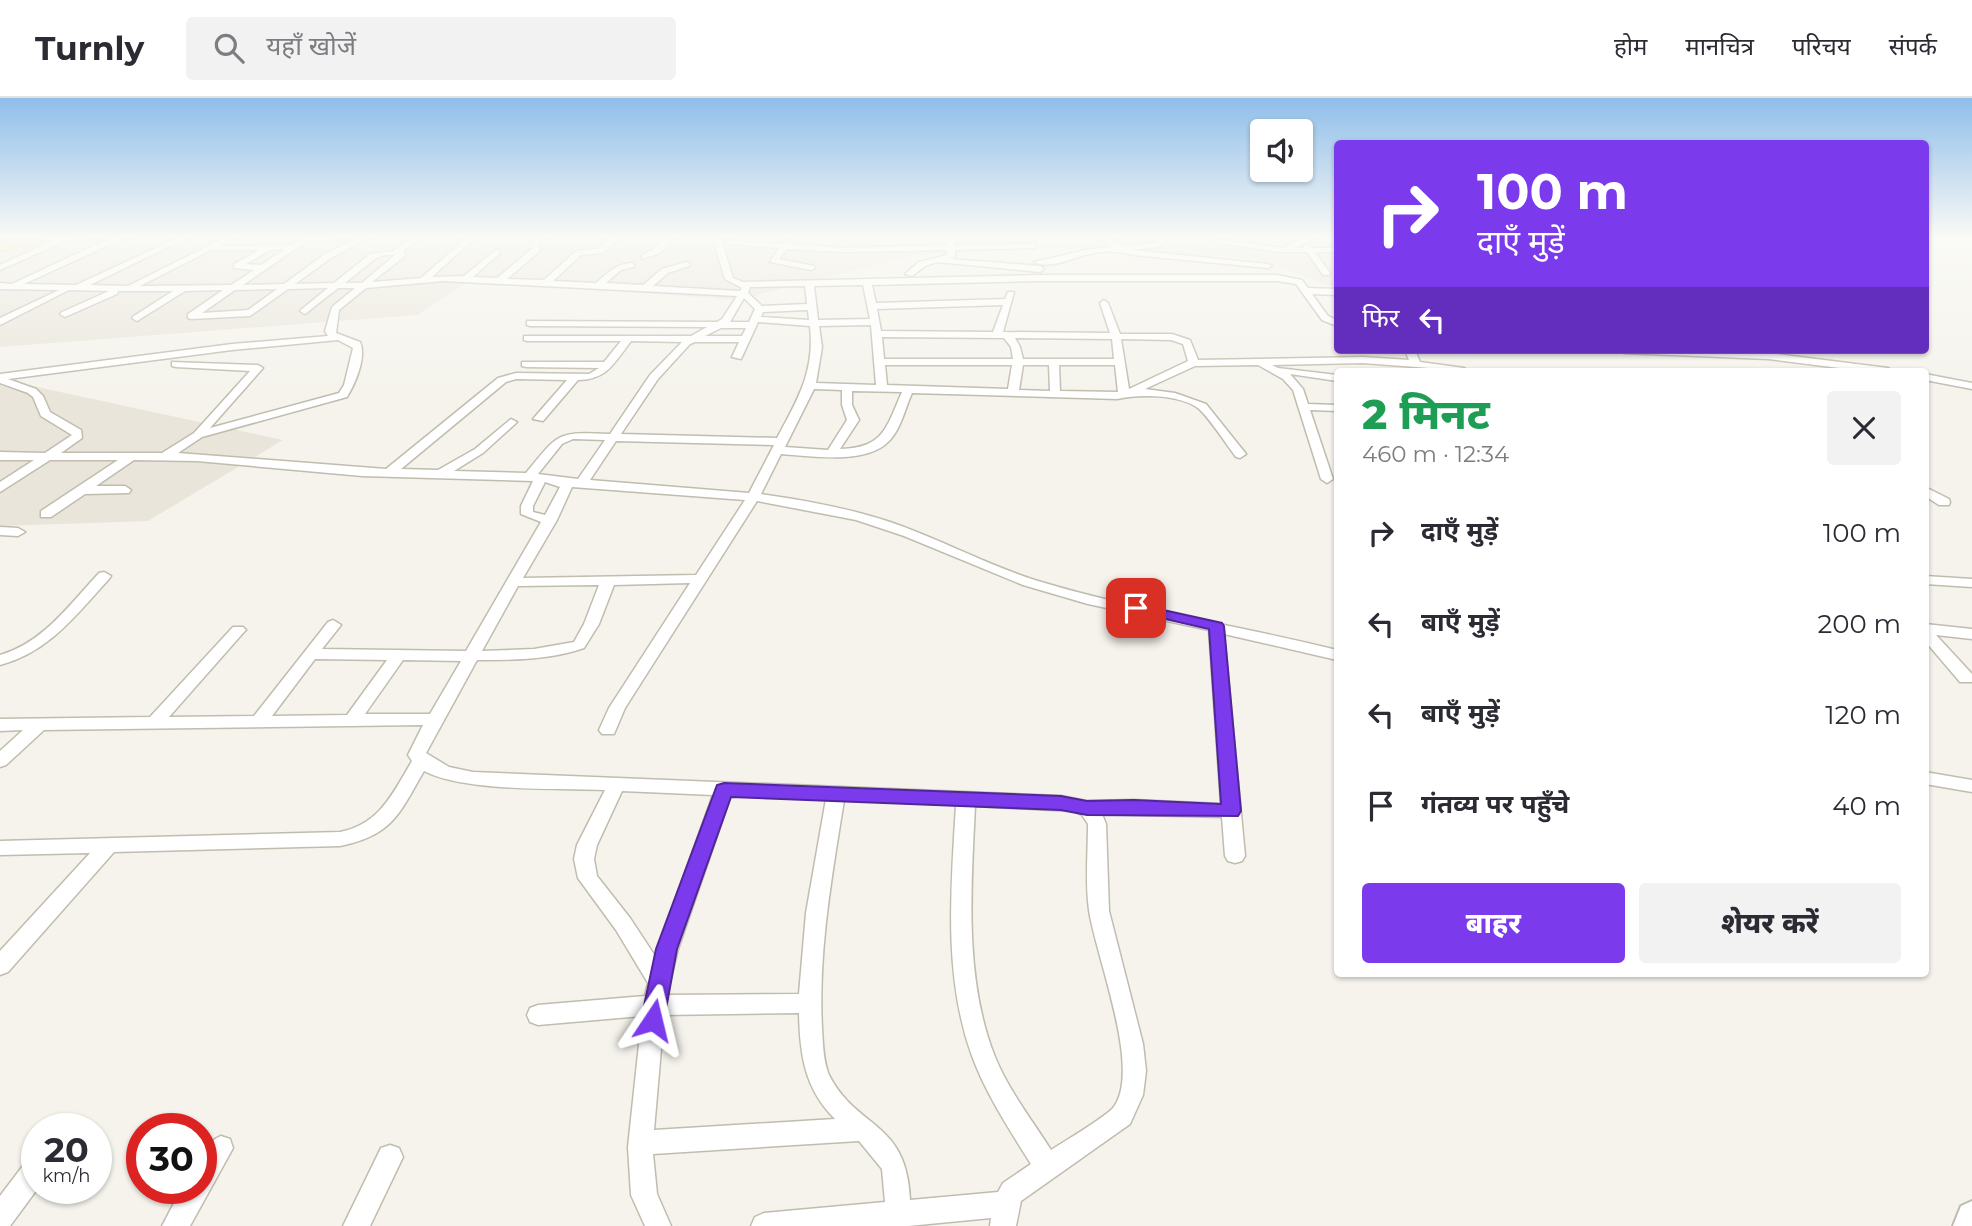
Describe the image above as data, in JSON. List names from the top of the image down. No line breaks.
{"page":{"header":"Turnly","search":"यहाँ खोजें","nav":["होम","मानचित्र","परिचय","संपर्क"],"turn":["100 m","दाएँ मुड़ें"],"then":"फिर","heading":["2 मिनट","460 m · 12:34"],"list":[{"name":"दाएँ मुड़ें","value":"100 m"},{"name":"बाएँ मुड़ें","value":"200 m"},{"name":"बाएँ मुड़ें","value":"120 m"},{"name":"गंतव्य पर पहुँचे","value":"40 m"}],"buttons":["बाहर","शेयर करें"],"speed":"20 km/h","limit":"30"}}
